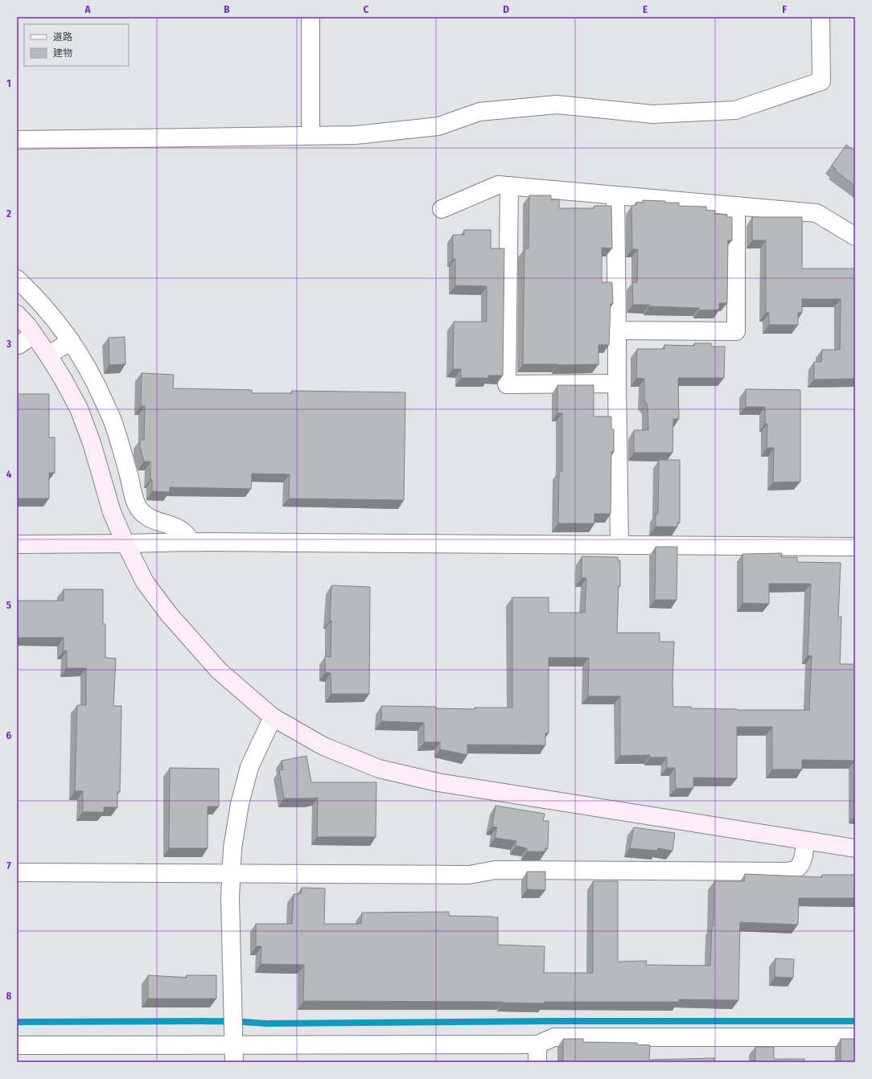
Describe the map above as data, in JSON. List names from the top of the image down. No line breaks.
{"legend":["道路","建物"],"grid":{"columns":["A","B","C","D","E","F"],"rows":["1","2","3","4","5","6","7","8"]}}
